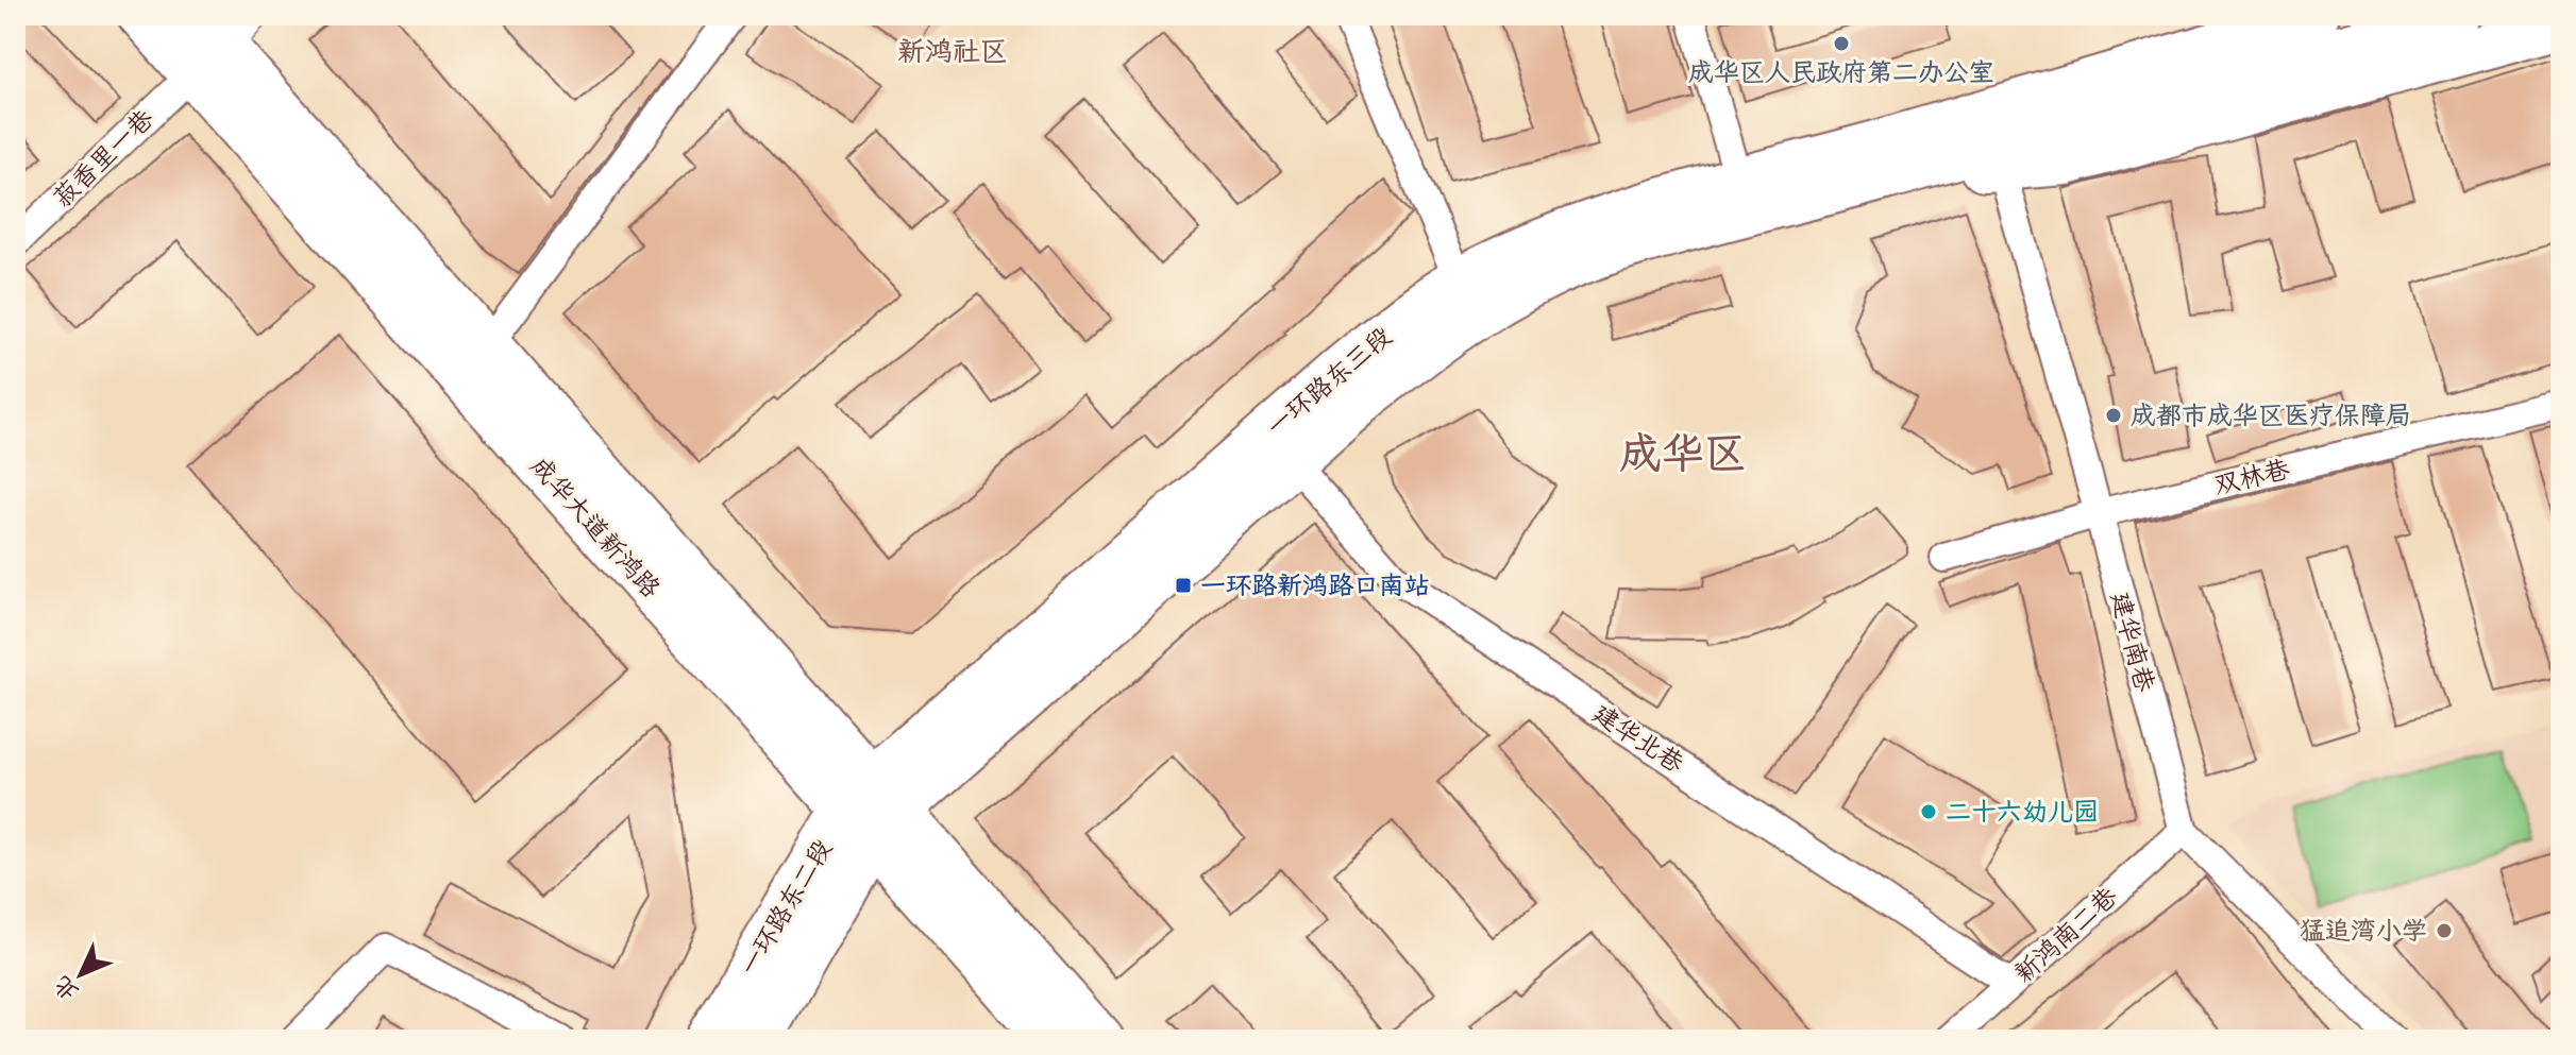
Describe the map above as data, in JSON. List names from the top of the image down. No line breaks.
{"streets":{"main road":["一环路东三段","成华大道新鸿路","一环路东二段"],"street":["菽香里一巷","双林巷","建华南巷","建华北巷","新鸿南二巷"]},"crossings":[["菽香里一巷","成华大道新鸿路"],["一环路东三段","成华大道新鸿路"],["一环路东三段","建华北巷"],["一环路东三段","一环路东二段"],["双林巷","建华南巷"],["成华大道新鸿路","一环路东二段"],["建华南巷","新鸿南二巷"],["建华北巷","新鸿南二巷"]],"districts":["新鸿社区","成华区"],"places":{"other":["成华区人民政府第二办公室","成都市成华区医疗保障局","二十六幼儿园","猛追湾小学"],"transit":["一环路新鸿路口南站"]},"north":"bottom left"}
